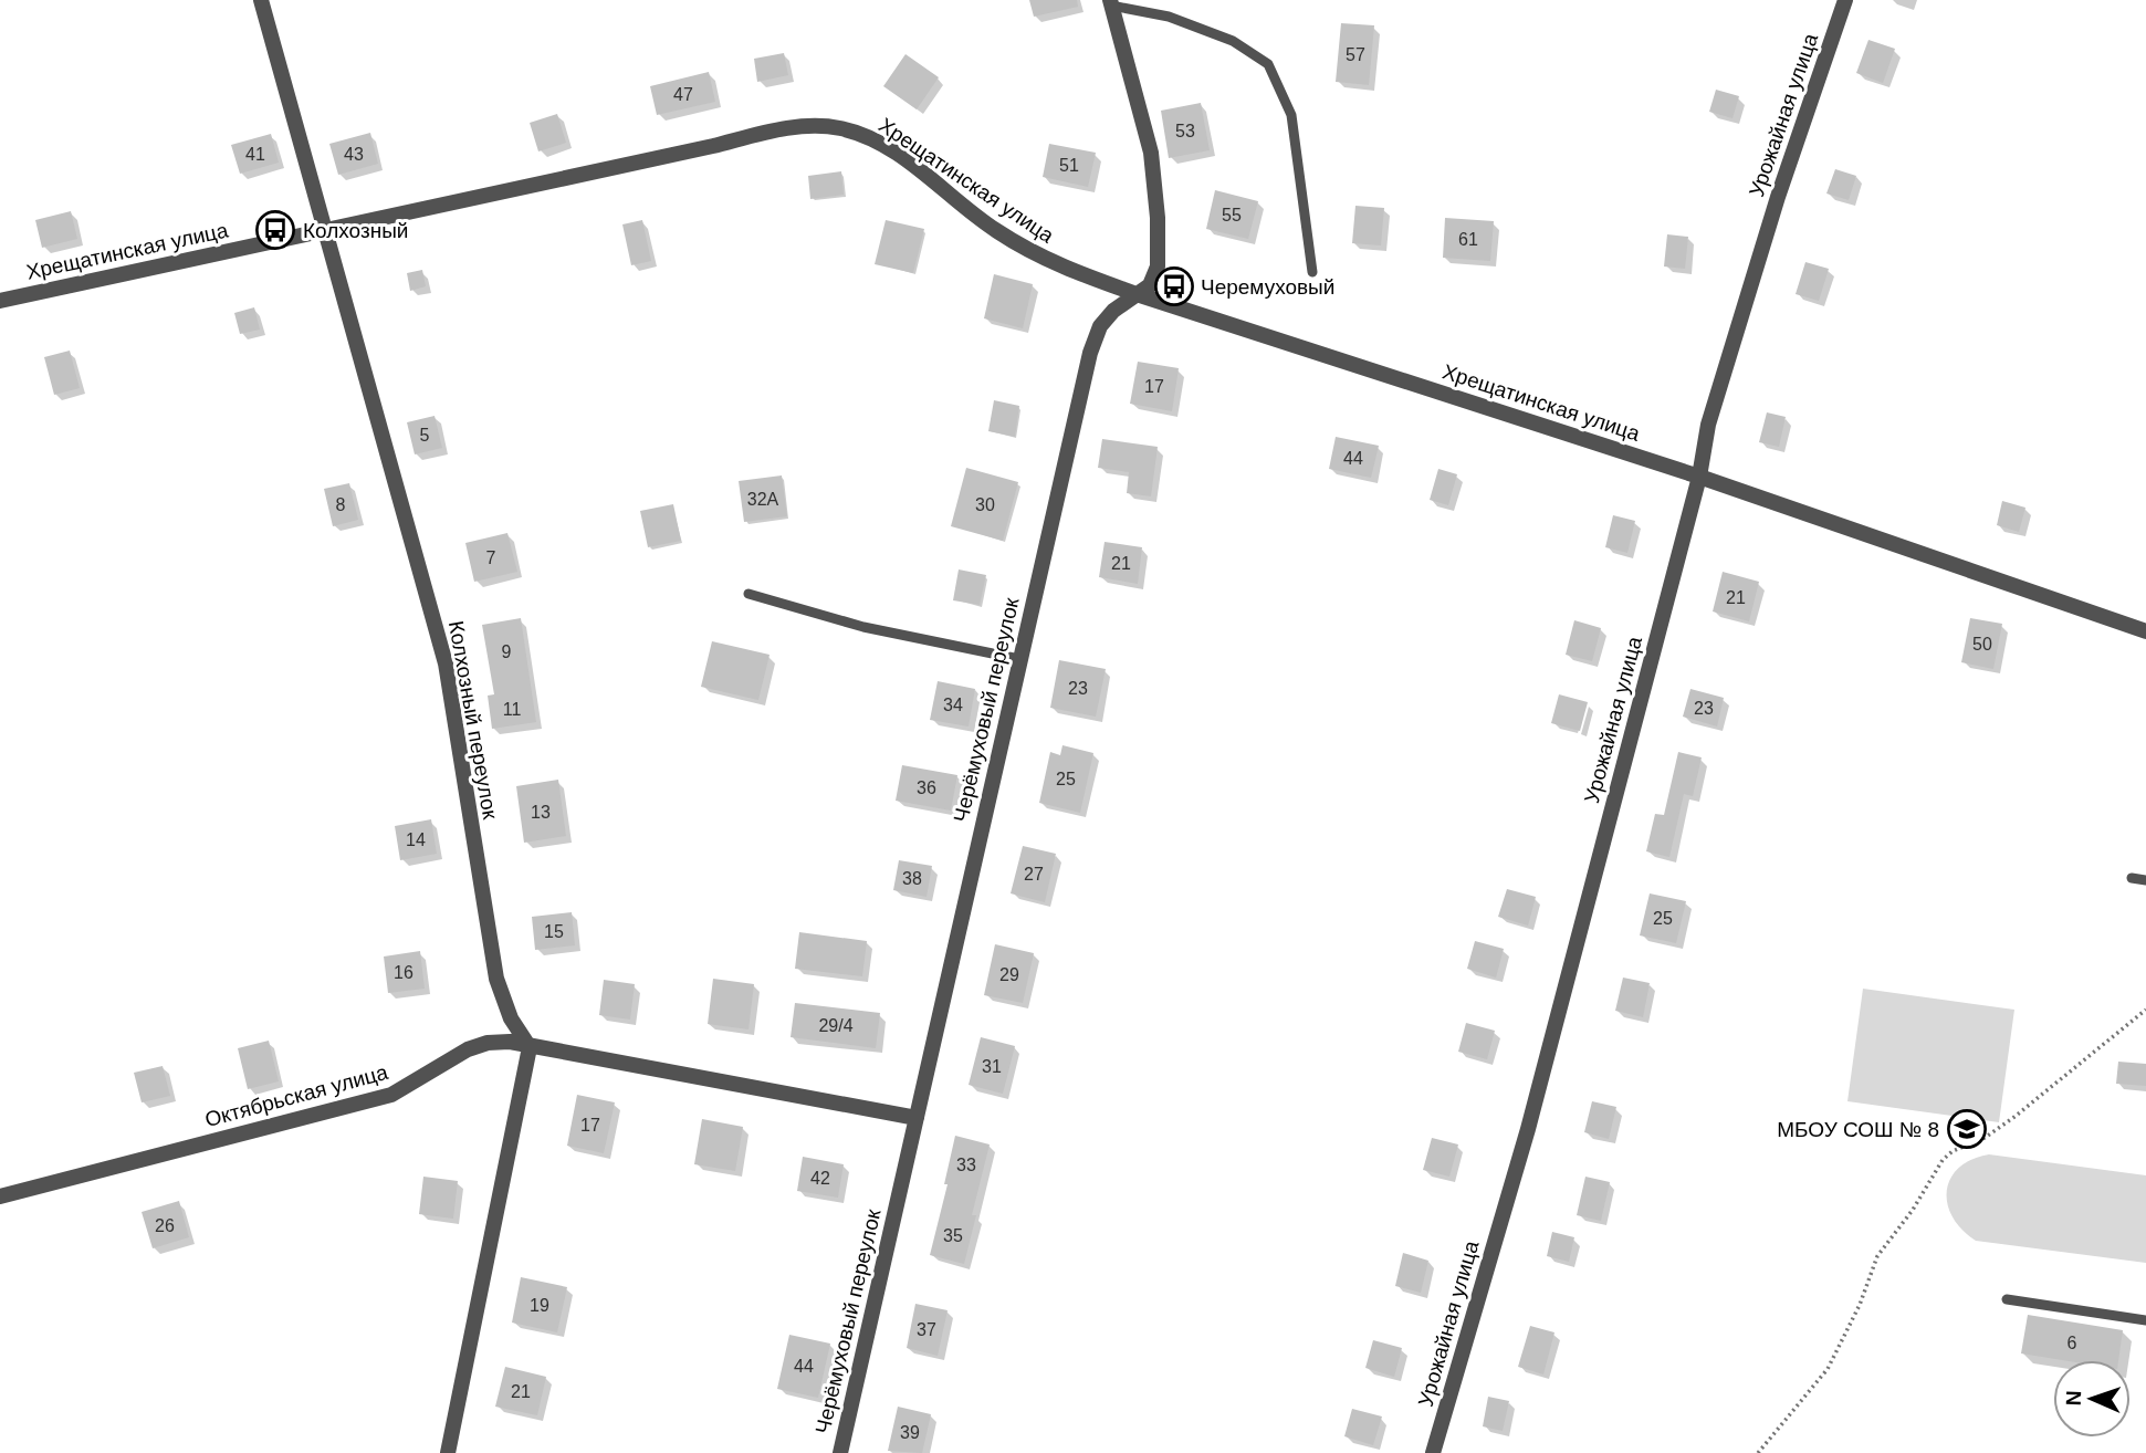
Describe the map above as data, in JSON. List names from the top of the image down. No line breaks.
{"streets":{"street":["Урожайная улица","Хрещатинская улица","Черёмуховый переулок","Колхозный переулок","Октябрьская улица"]},"crossings":[["Урожайная улица","Хрещатинская улица"],["Хрещатинская улица","Черёмуховый переулок"],["Хрещатинская улица","Колхозный переулок"],["Черёмуховый переулок","Октябрьская улица"],["Колхозный переулок","Октябрьская улица"]],"places":{"bus stop":["Колхозный","Черемуховый"],"school or university":["МБОУ СОШ № 8"]},"house_numbers":["57","47","53","41","43","51","55","61","17","5","44","32А","8","30","7","21","21","50","9","23","34","23","11","25","36","13","14","27","38","25","15","16","29","29/4","31","17","33","42","26","35","19","37","6","44","21","39"],"north":"left"}
